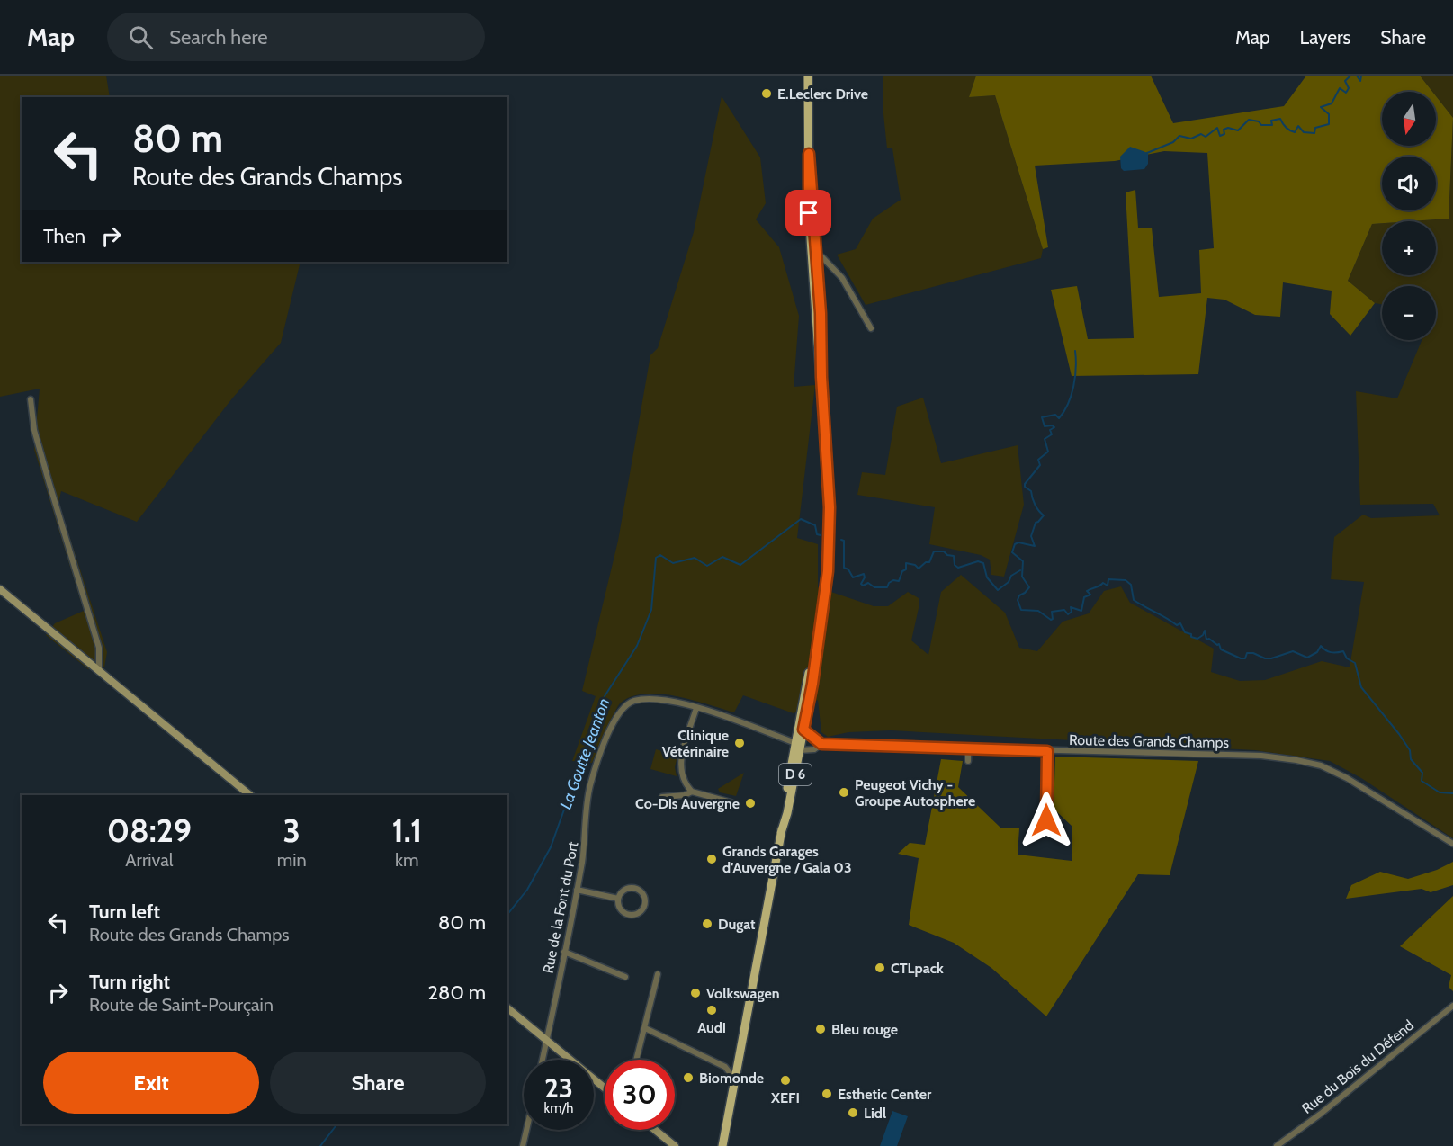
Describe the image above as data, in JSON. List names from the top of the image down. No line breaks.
{"streets":{"main road":["D 6"],"street":["Route des Grands Champs","Rue de la Font du Port","Rue du Bois du Défend"]},"crossings":[["Route des Grands Champs","D 6"],["Route des Grands Champs","Rue de la Font du Port"],["D 6","Rue de la Font du Port"]],"water":["La Goutte Jeanton"],"places":["E.Leclerc Drive","Clinique Vétérinaire","Peugeot Vichy - Groupe Autosphere","Co-Dis Auvergne","Grands Garages d'Auvergne / Gala 03","Dugat","CTLpack","Volkswagen","Audi","Bleu rouge","Biomonde","XEFI","Esthetic Center","Lidl"],"north":"bottom","page":{"header":"Map","search":"Search here","nav":["Map","Layers","Share"],"map_buttons":["+","−"],"turn":["80 m","Route des Grands Champs"],"then":"Then","eta":["08:29","Arrival","3","min","1.1","km"],"list":[{"name":"Turn left","note":"Route des Grands Champs","value":"80 m"},{"name":"Turn right","note":"Route de Saint-Pourçain","value":"280 m"}],"buttons":["Exit","Share"],"speed":"23 km/h","limit":"30"}}
